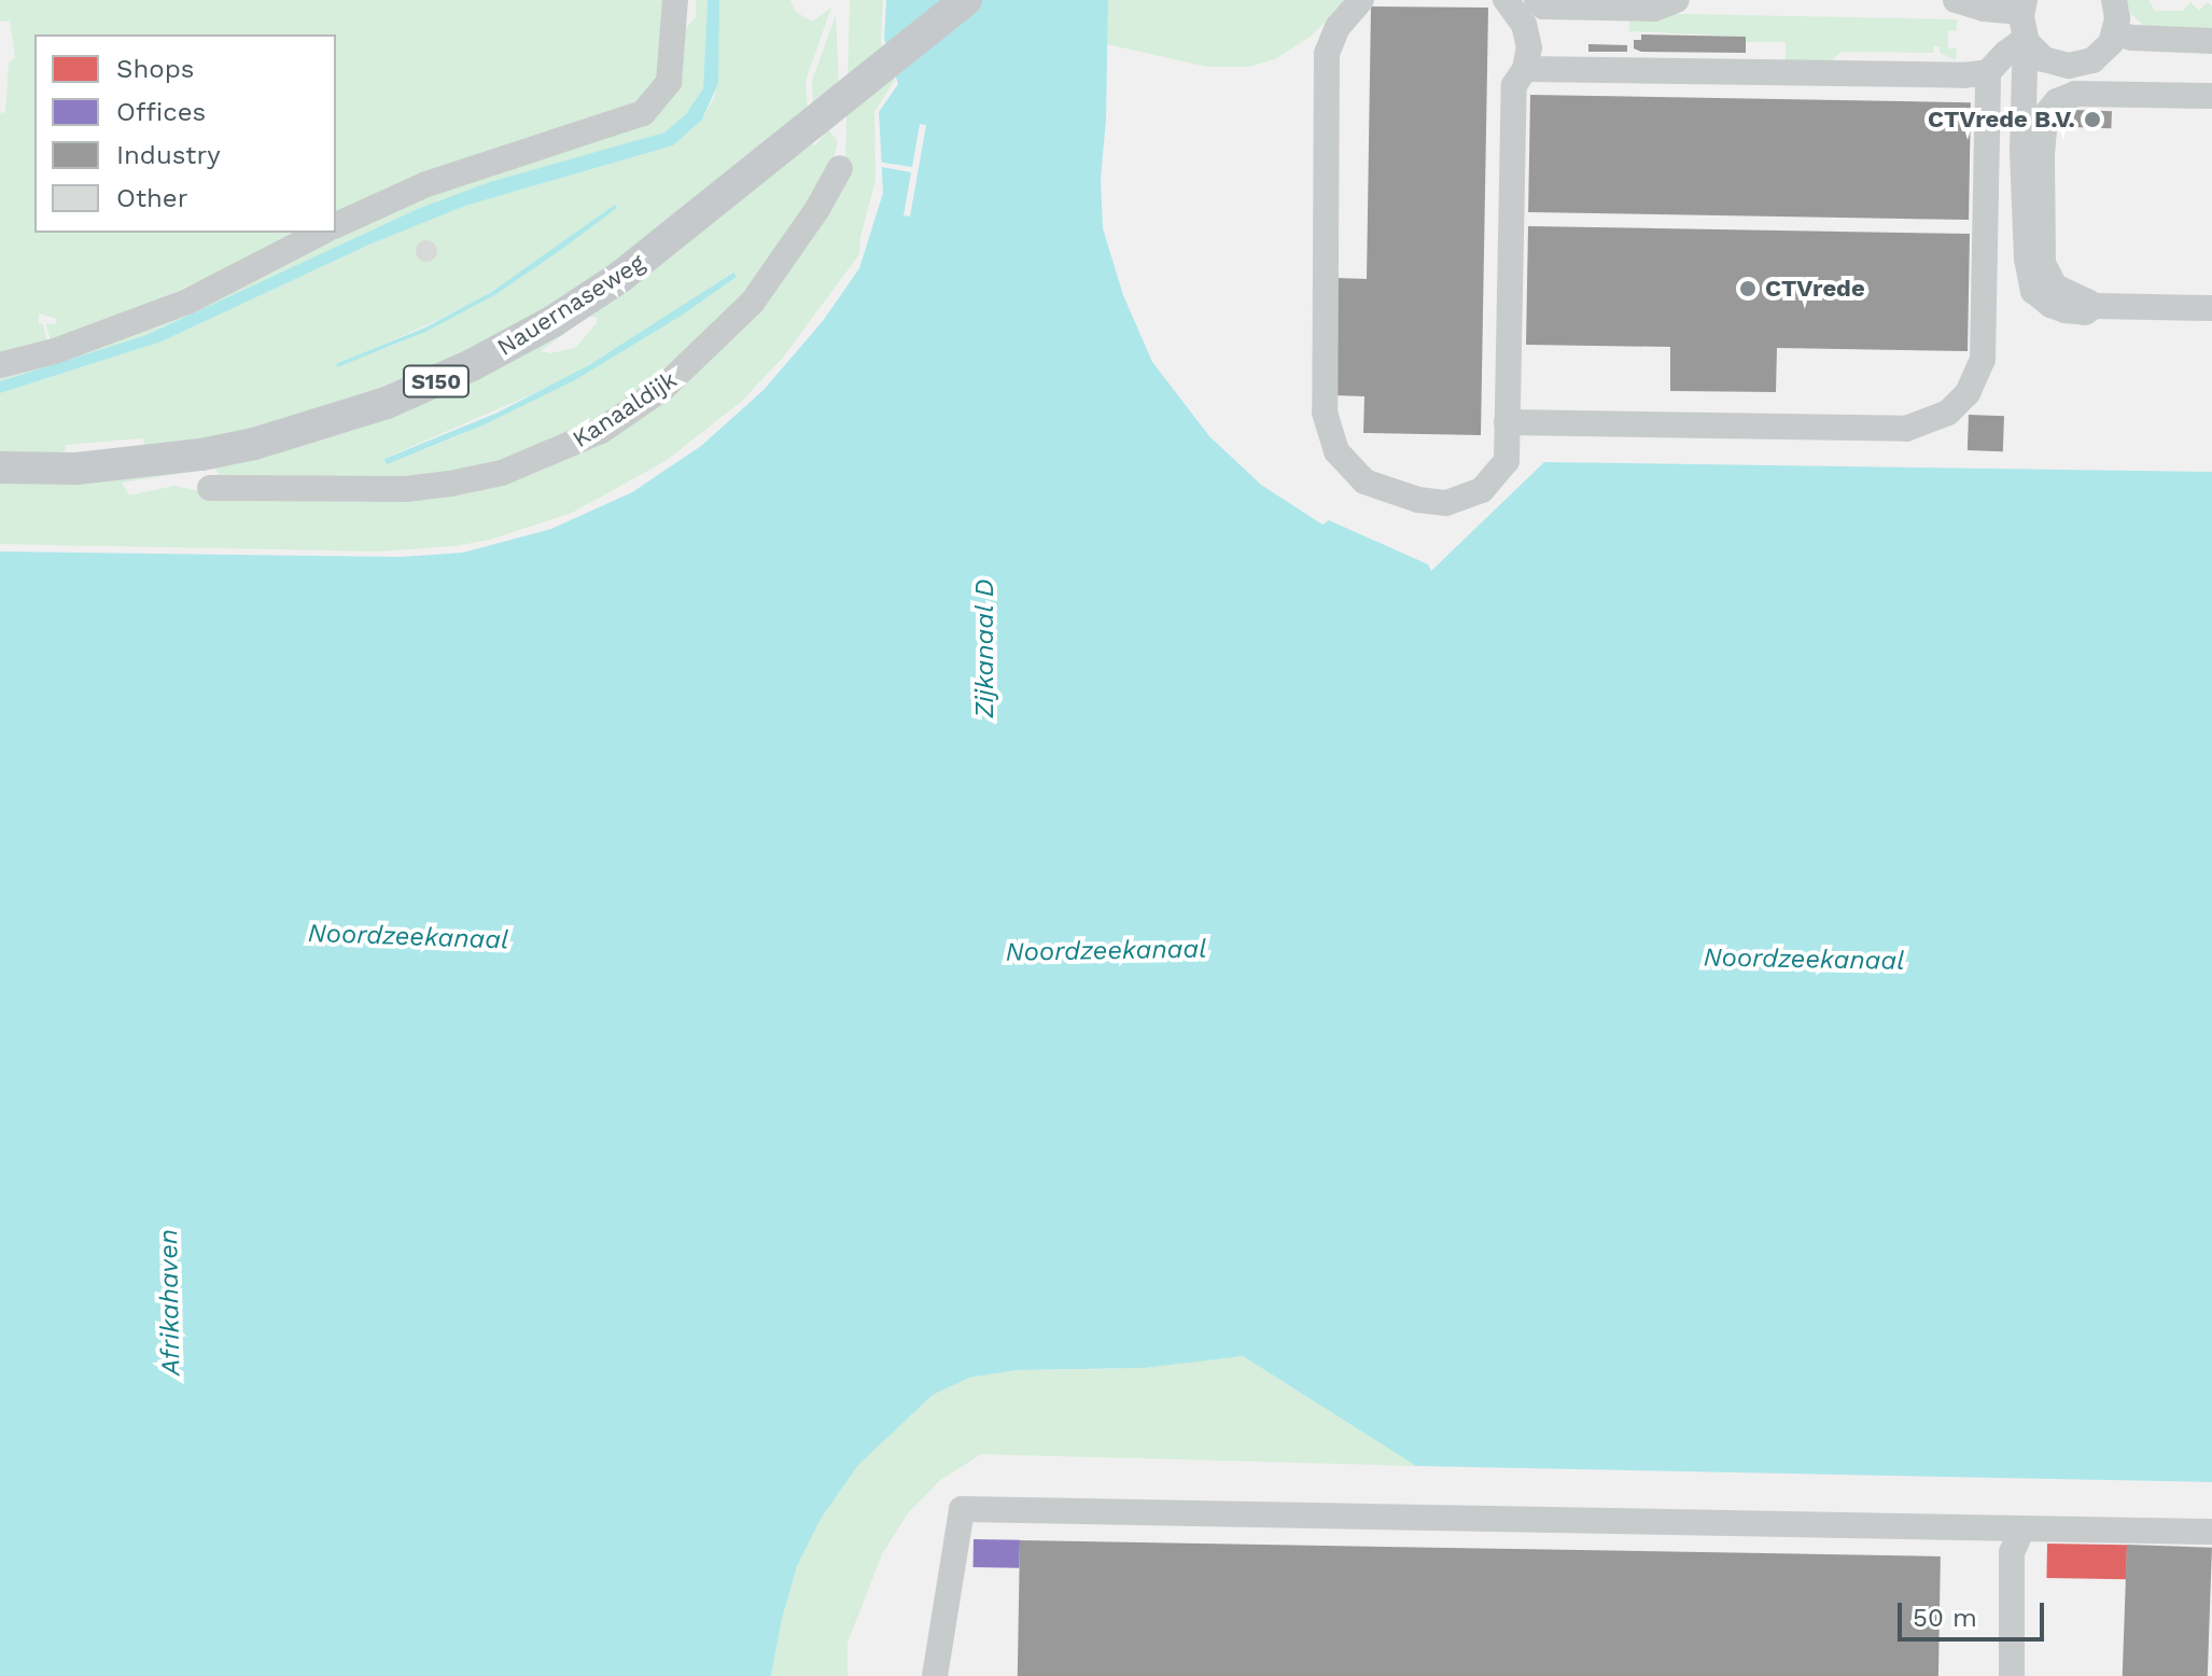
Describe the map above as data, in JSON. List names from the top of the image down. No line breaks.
{"streets":{"main road":["Nauernaseweg","S150"],"street":["Kanaaldijk"]},"water":["Zijkanaal D","Noordzeekanaal","Afrikahaven"],"places":["CTVrede B.V.","CTVrede"],"legend":["Shops","Offices","Industry","Other"],"scale_bar":"50 m"}
